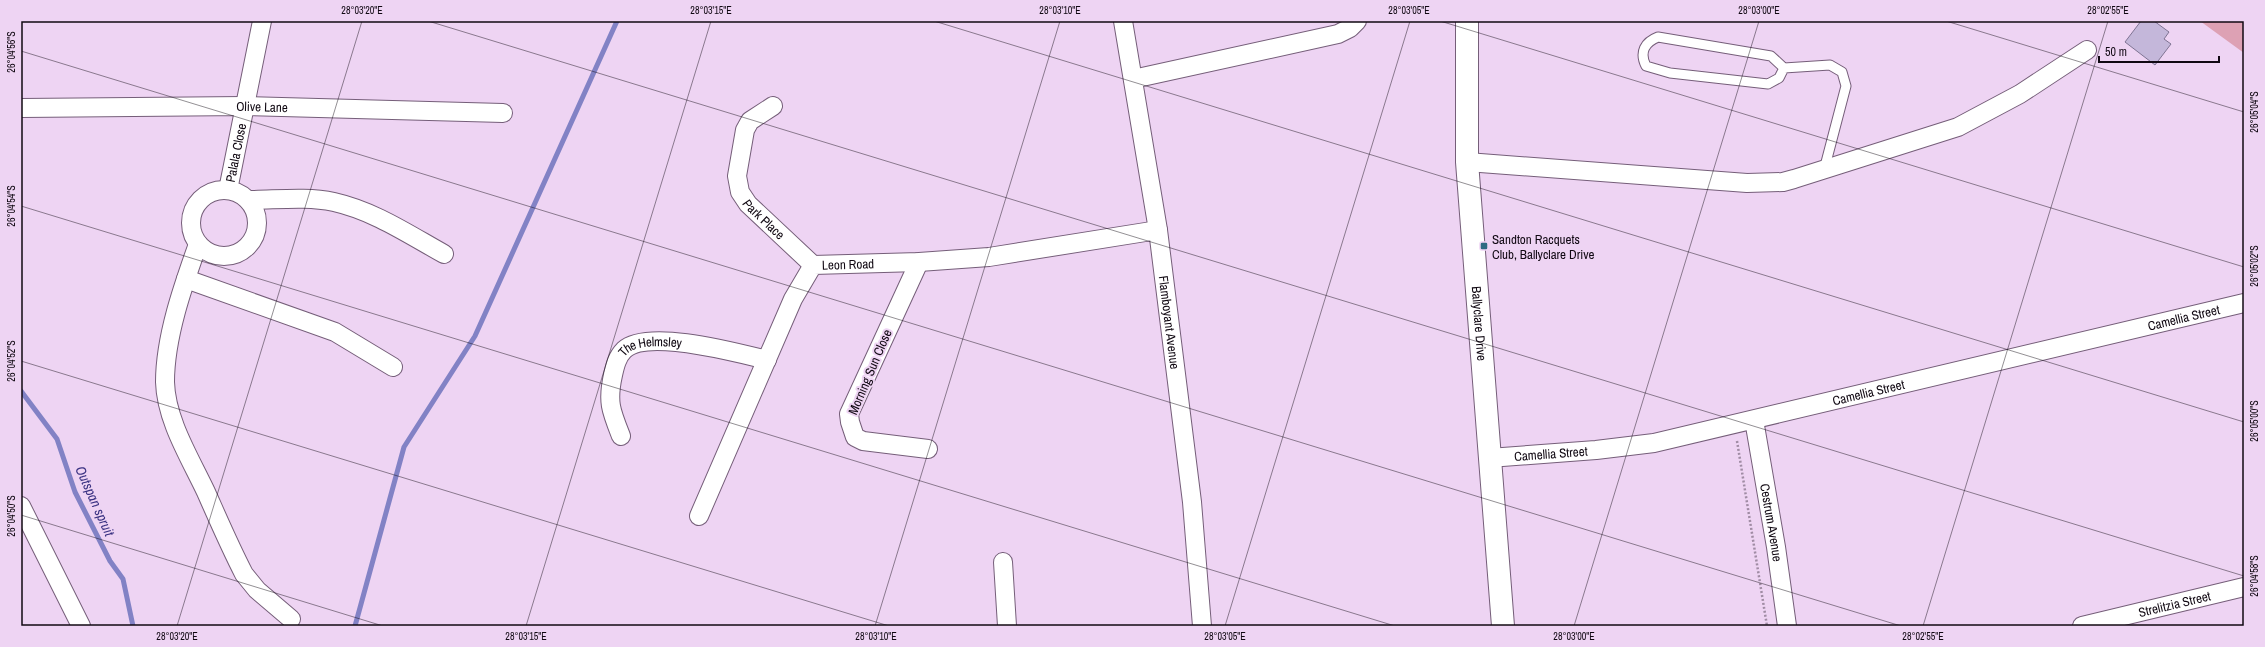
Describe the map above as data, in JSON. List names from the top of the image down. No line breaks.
{"streets":{"street":["Olive Lane","Palala Close","Park Place","Leon Road","Camellia Street","Flamboyant Avenue","Ballyclare Drive","The Helmsley","Morning Sun Close","Cestrum Avenue","Strelitzia Street"]},"crossings":[["Olive Lane","Palala Close"],["Park Place","Leon Road"],["Leon Road","Flamboyant Avenue"],["Leon Road","The Helmsley"],["Leon Road","Morning Sun Close"],["Camellia Street","Ballyclare Drive"],["Camellia Street","Cestrum Avenue"]],"water":["Outspan spruit"],"places":{"transit":["Sandton Racquets Club, Ballyclare Drive"]},"scale_bar":"50 m","coordinates":["28°03'20\"E","28°03'15\"E","28°03'10\"E","28°03'05\"E","28°03'00\"E","28°02'55\"E","26°04'56\"S","26°05'04\"S","26°04'54\"S","26°05'02\"S","26°04'52\"S","26°05'00\"S","26°04'50\"S","26°04'58\"S"]}
